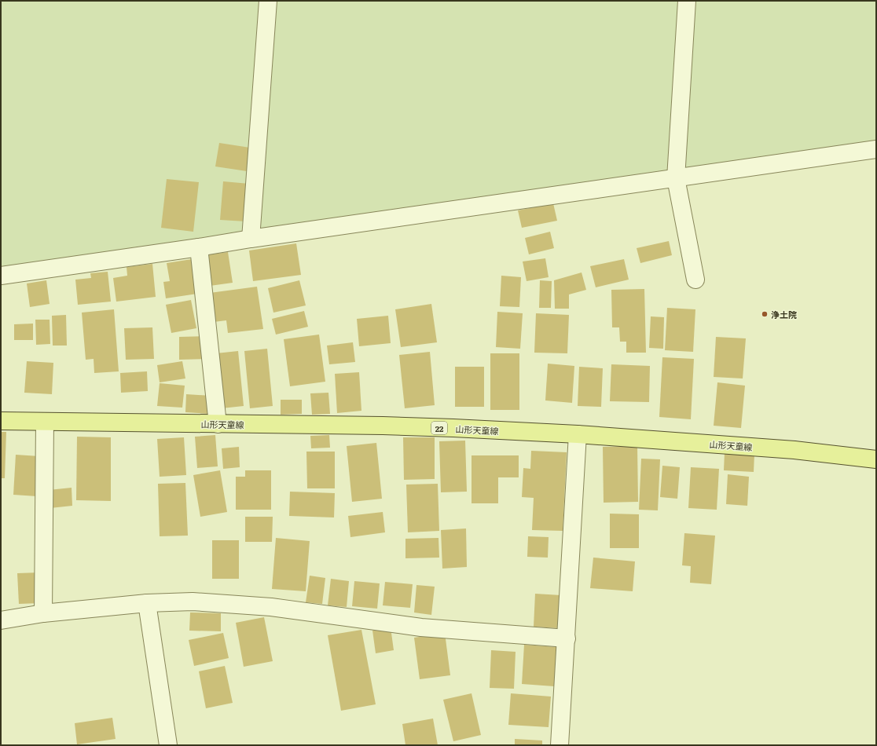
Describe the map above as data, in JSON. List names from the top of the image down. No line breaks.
{"streets":{"main road":["山形天童線","22"]},"places":["浄土院"]}
